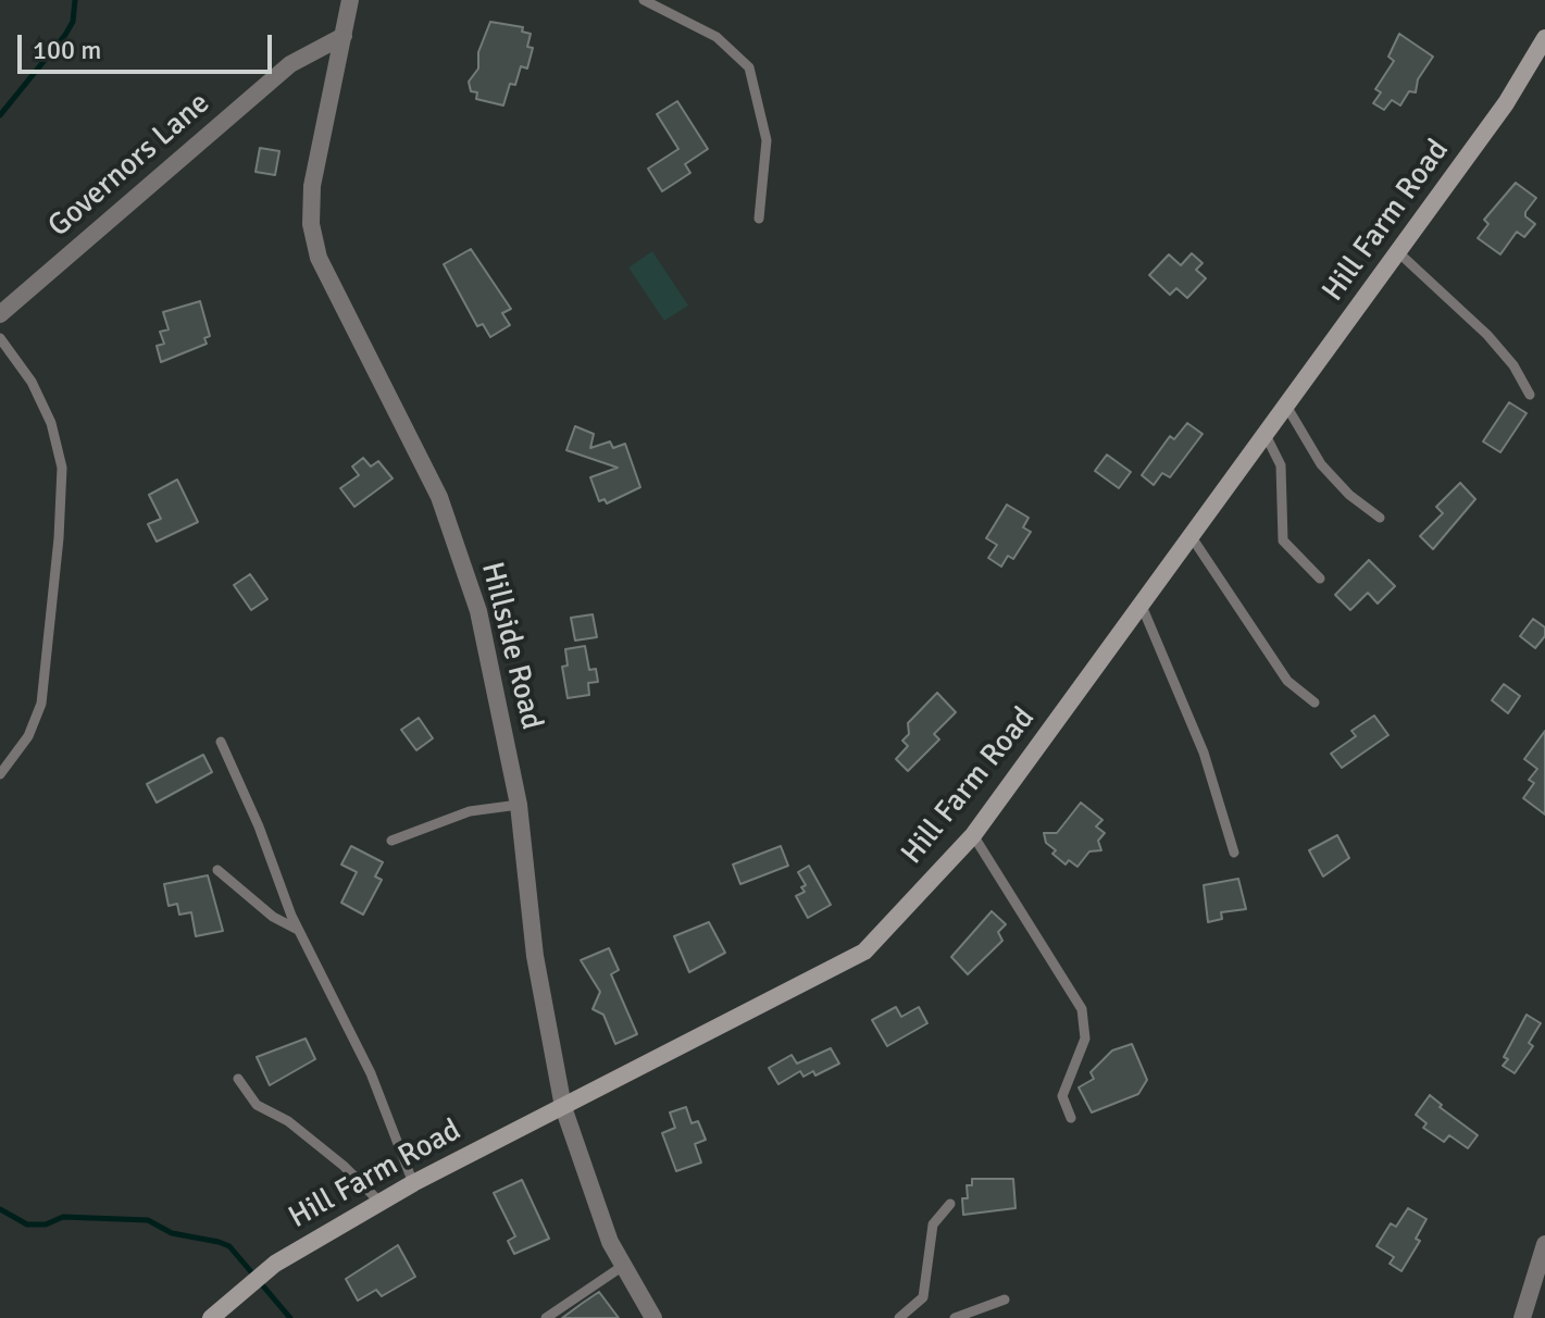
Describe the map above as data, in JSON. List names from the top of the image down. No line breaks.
{"streets":{"main road":["Hill Farm Road"],"street":["Governors Lane","Hillside Road"]},"crossings":[["Governors Lane","Hillside Road"],["Hill Farm Road","Hillside Road"]],"scale_bar":"100 m"}
